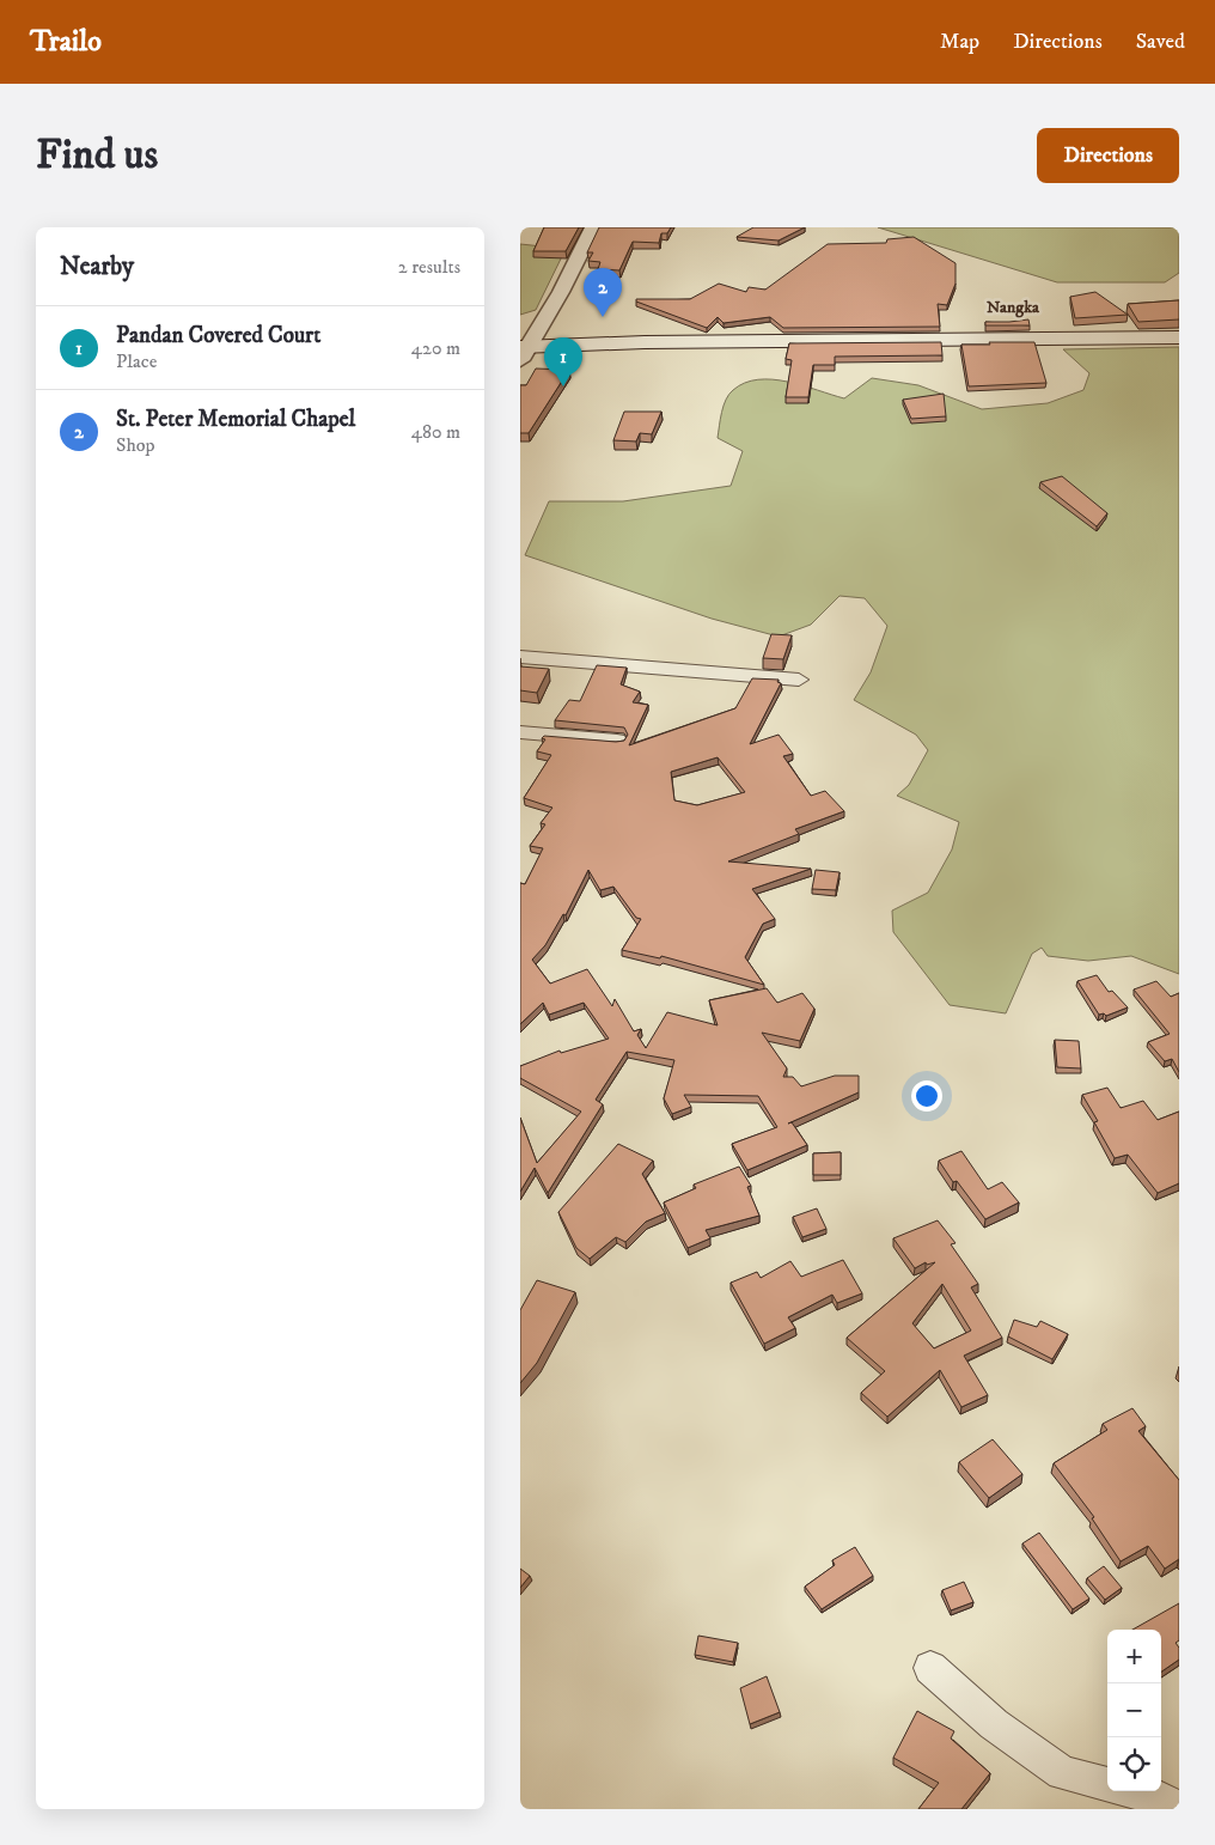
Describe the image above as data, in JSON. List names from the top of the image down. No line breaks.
{"districts":["Nangka"],"page":{"header":"Trailo","nav":["Map","Directions","Saved"],"buttons":"Directions","title":"Find us","heading":["Nearby","2 results"],"pins":["2","1"],"list":[{"mark":"1","name":"Pandan Covered Court","note":"Place","value":"420 m"},{"mark":"2","name":"St. Peter Memorial Chapel","note":"Shop","value":"480 m"}],"map_buttons":["+","−"]}}
